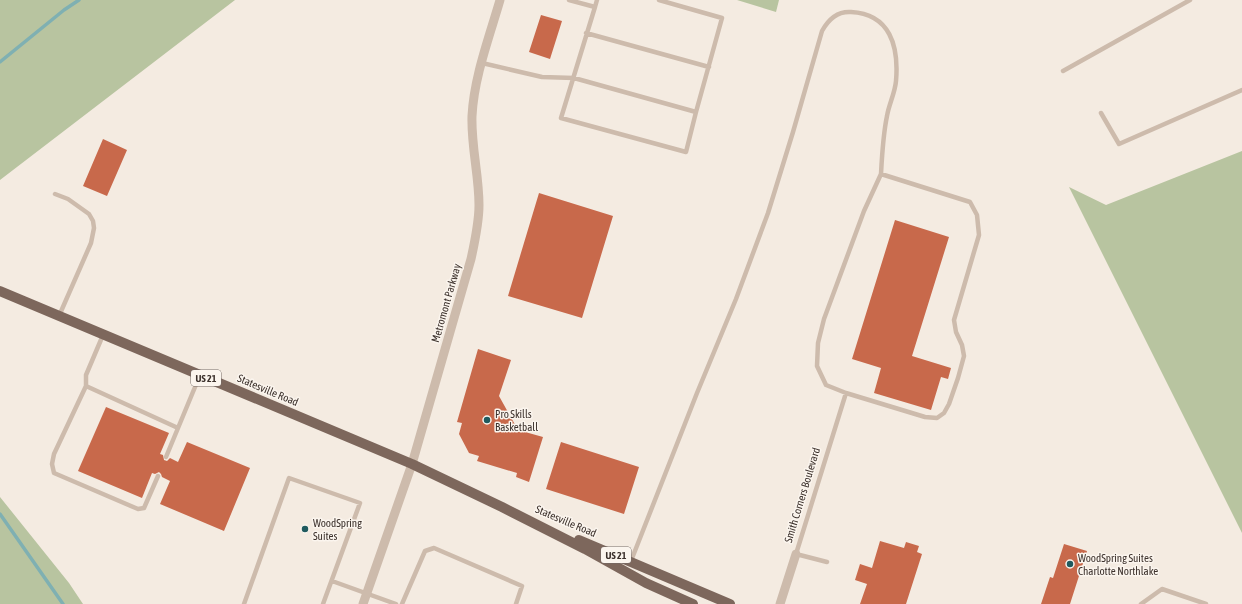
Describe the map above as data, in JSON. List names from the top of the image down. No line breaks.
{"streets":{"main road":["US 21","Statesville Road"],"street":["Metromont Parkway","Smith Corners Boulevard"]},"crossings":[["Metromont Parkway","Statesville Road"]],"places":["Pro Skills Basketball","WoodSpring Suites","WoodSpring Suites Charlotte Northlake"]}
